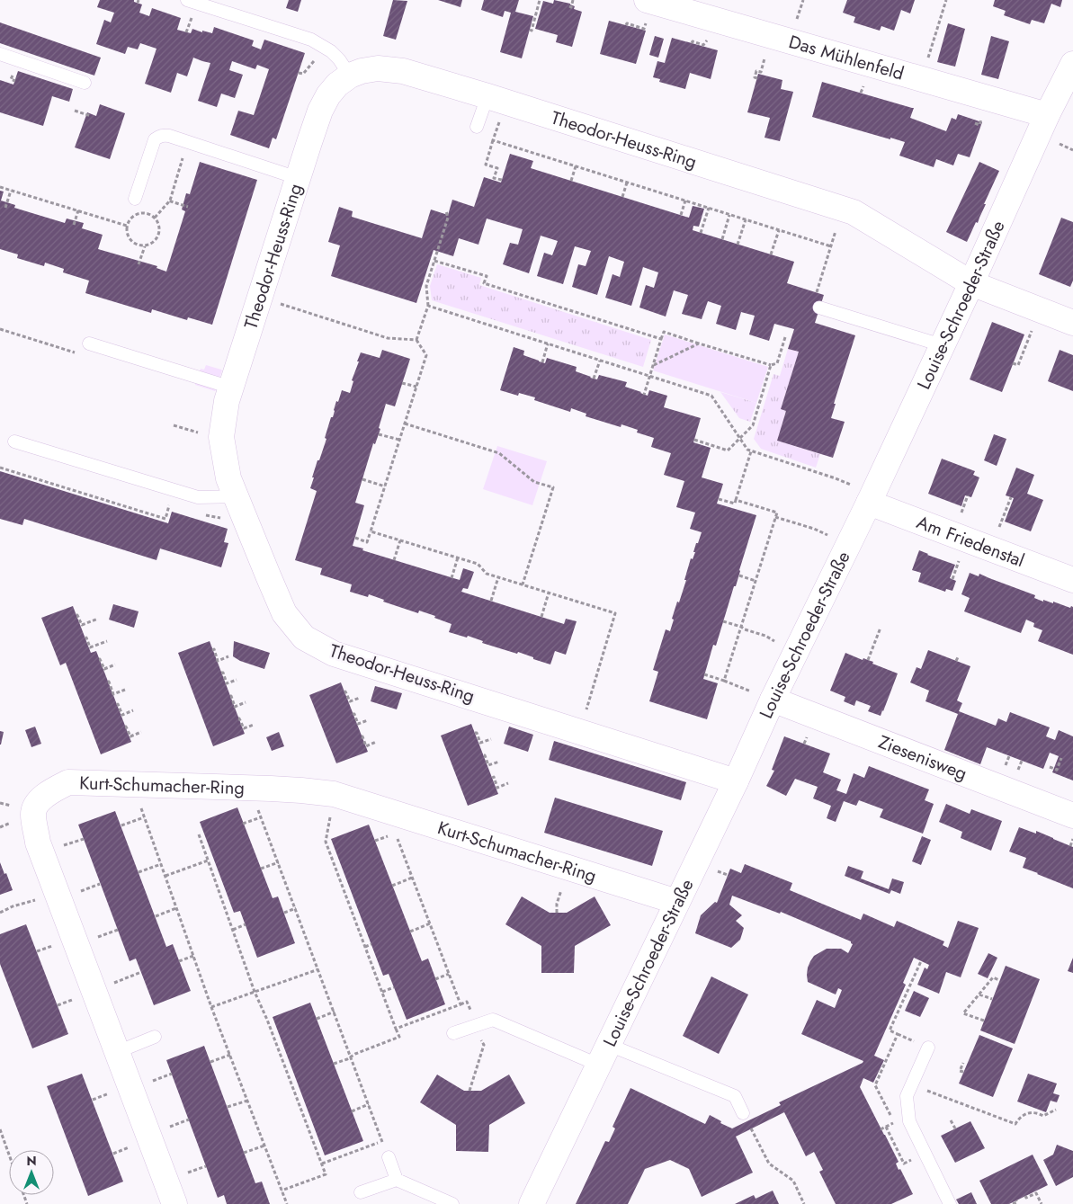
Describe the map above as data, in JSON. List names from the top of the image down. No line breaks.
{"streets":{"street":["Das Mühlenfeld","Theodor-Heuss-Ring","Louise-Schroeder-Straße","Am Friedenstal","Ziesenisweg","Kurt-Schumacher-Ring"]},"crossings":[["Das Mühlenfeld","Louise-Schroeder-Straße"],["Theodor-Heuss-Ring","Louise-Schroeder-Straße"],["Louise-Schroeder-Straße","Am Friedenstal"],["Louise-Schroeder-Straße","Ziesenisweg"],["Louise-Schroeder-Straße","Kurt-Schumacher-Ring"]],"north":"top"}
